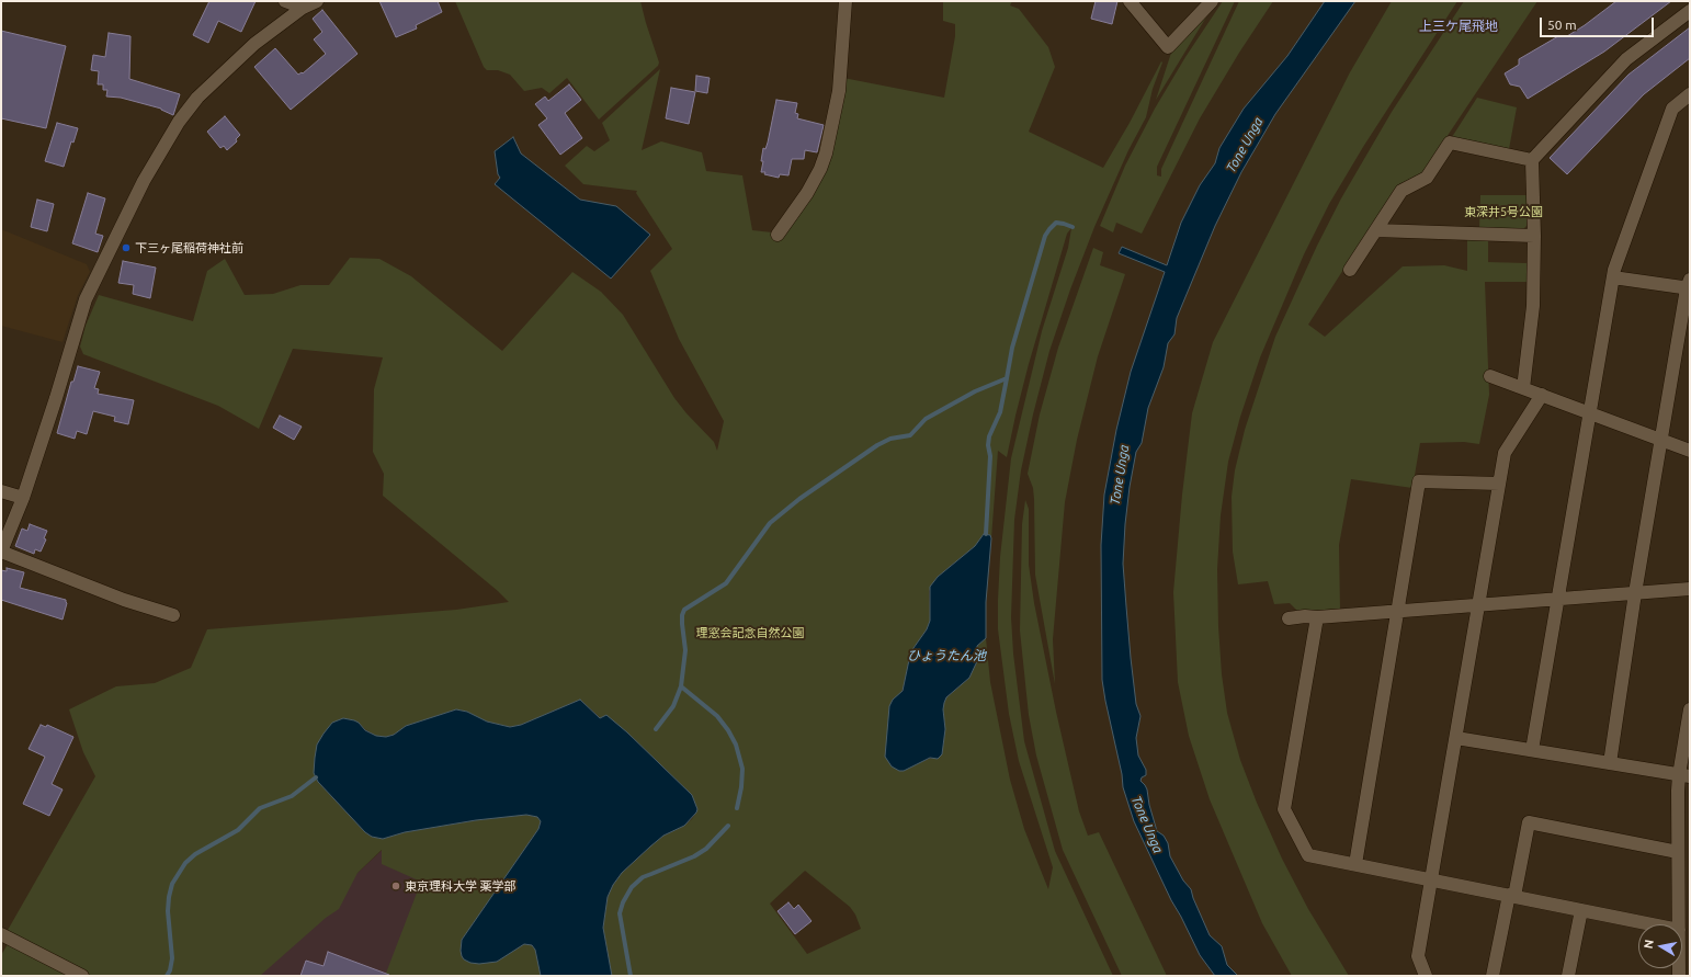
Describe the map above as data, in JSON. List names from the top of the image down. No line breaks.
{"districts":["上三ケ尾飛地"],"water":["Tone Unga","ひょうたん池"],"parks":["東深井5号公園","理窓会記念自然公園"],"places":["下三ヶ尾稲荷神社前","東京理科大学 薬学部"],"scale_bar":"50 m","north":"left"}
